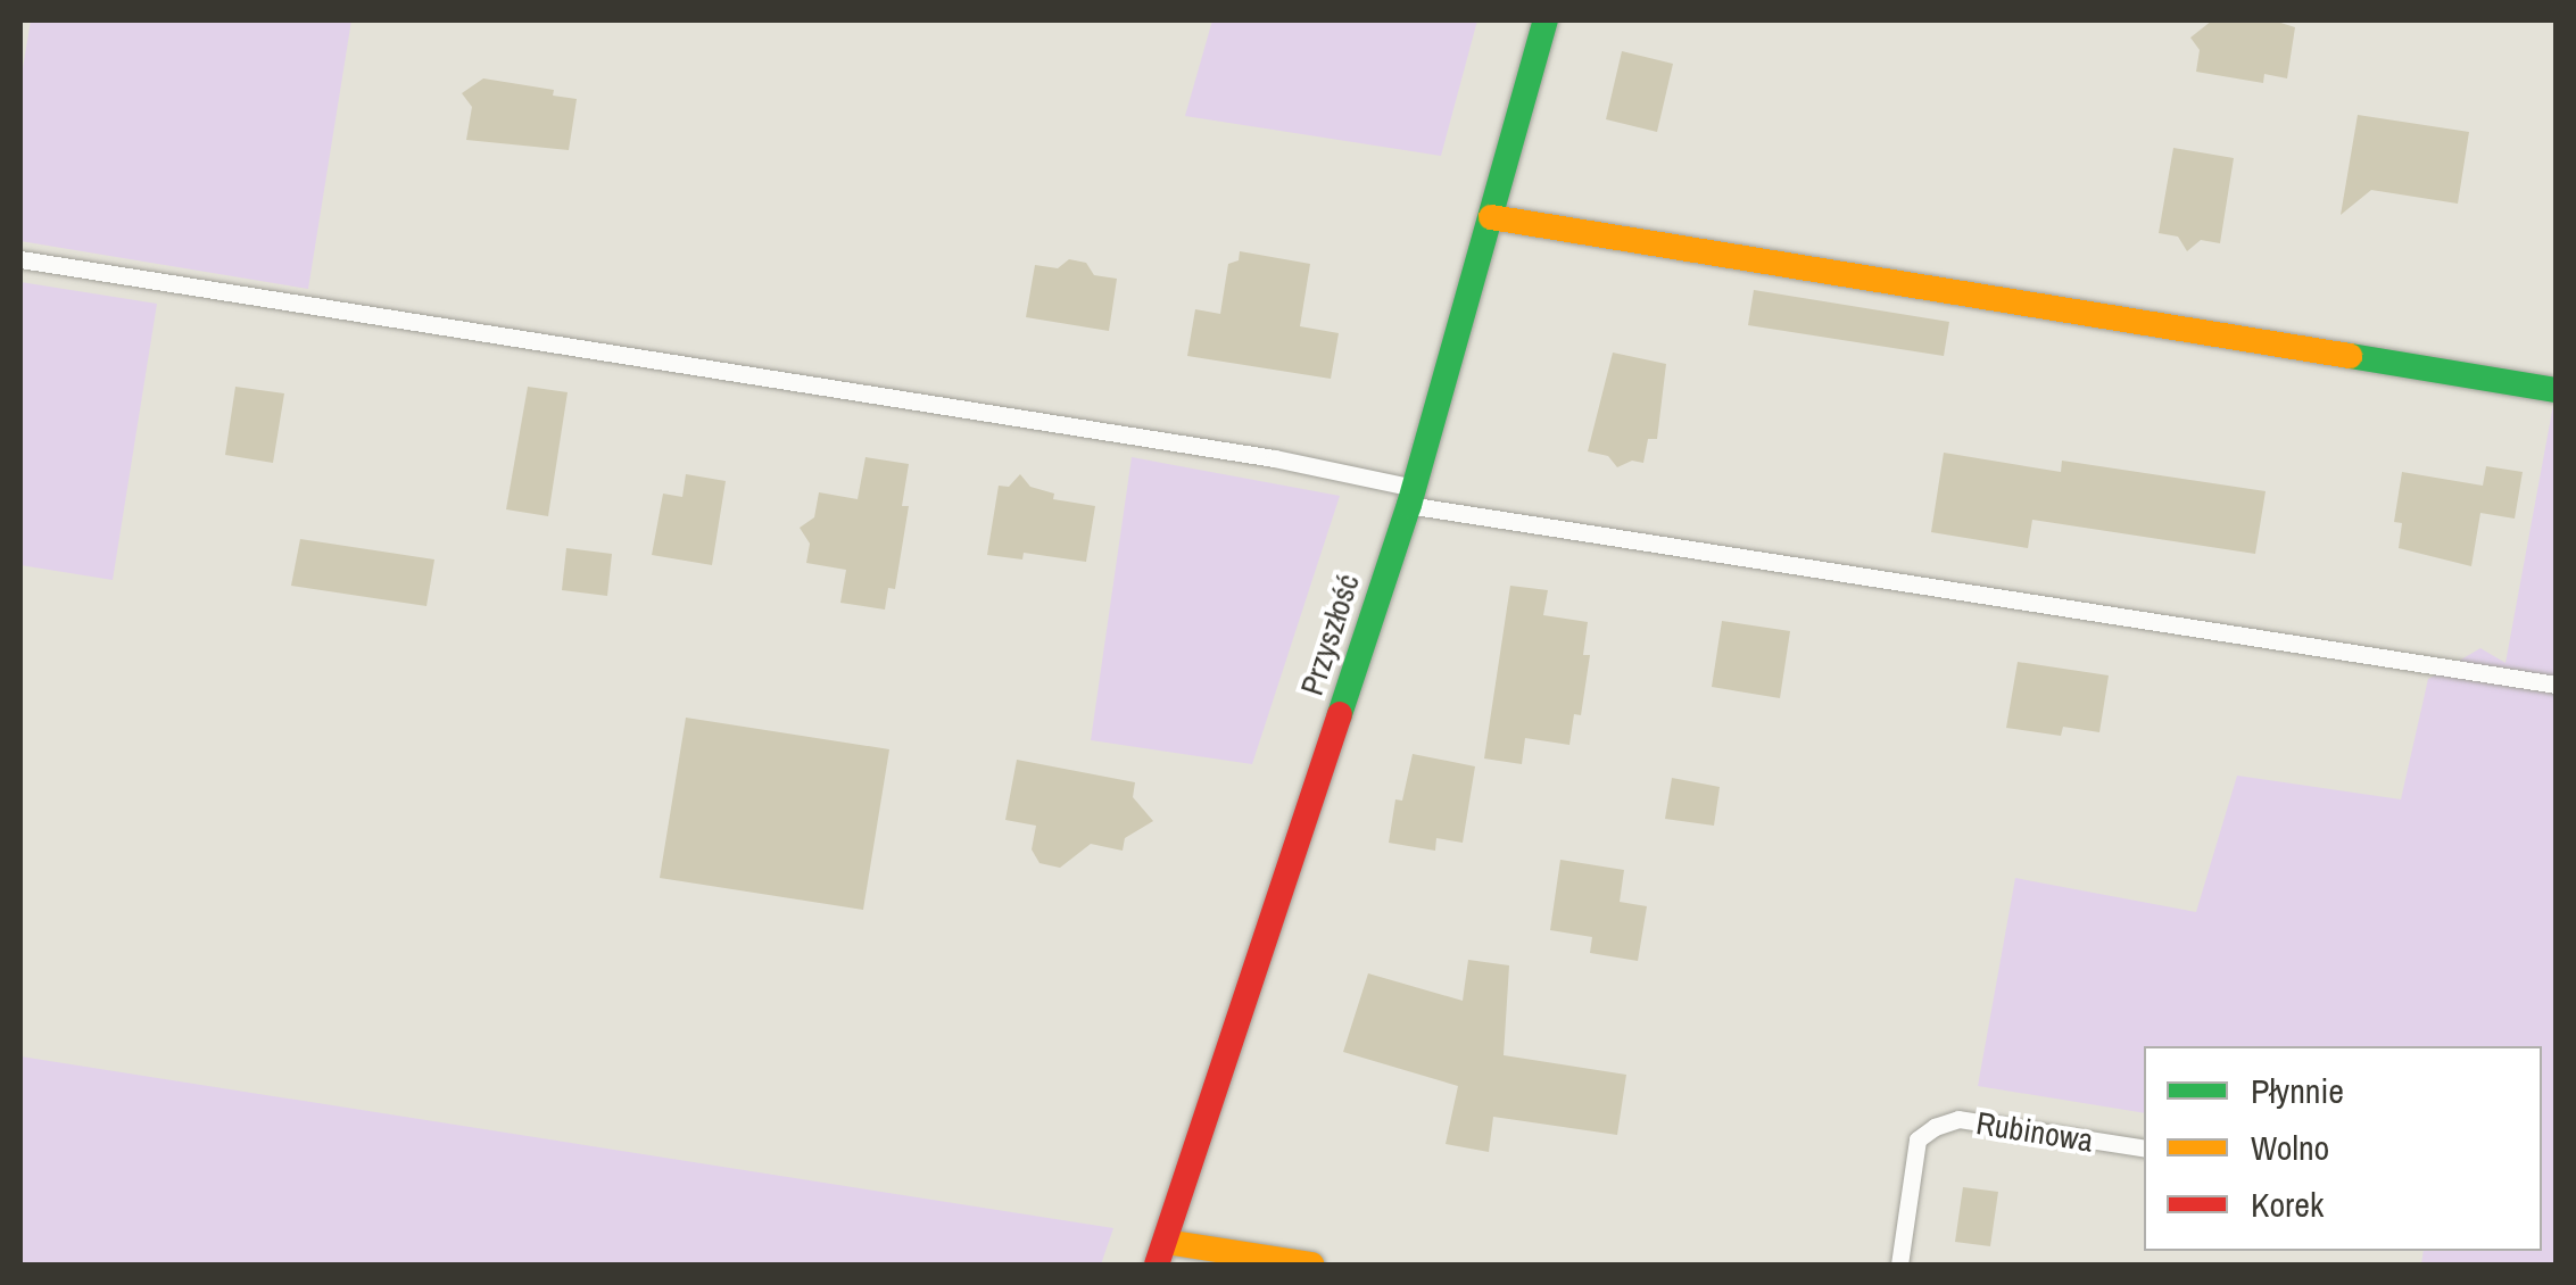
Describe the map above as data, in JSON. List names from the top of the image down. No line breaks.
{"streets":{"street":["Przyszłość"],"lane":["Rubinowa"]},"legend":["Płynnie","Wolno","Korek"]}
